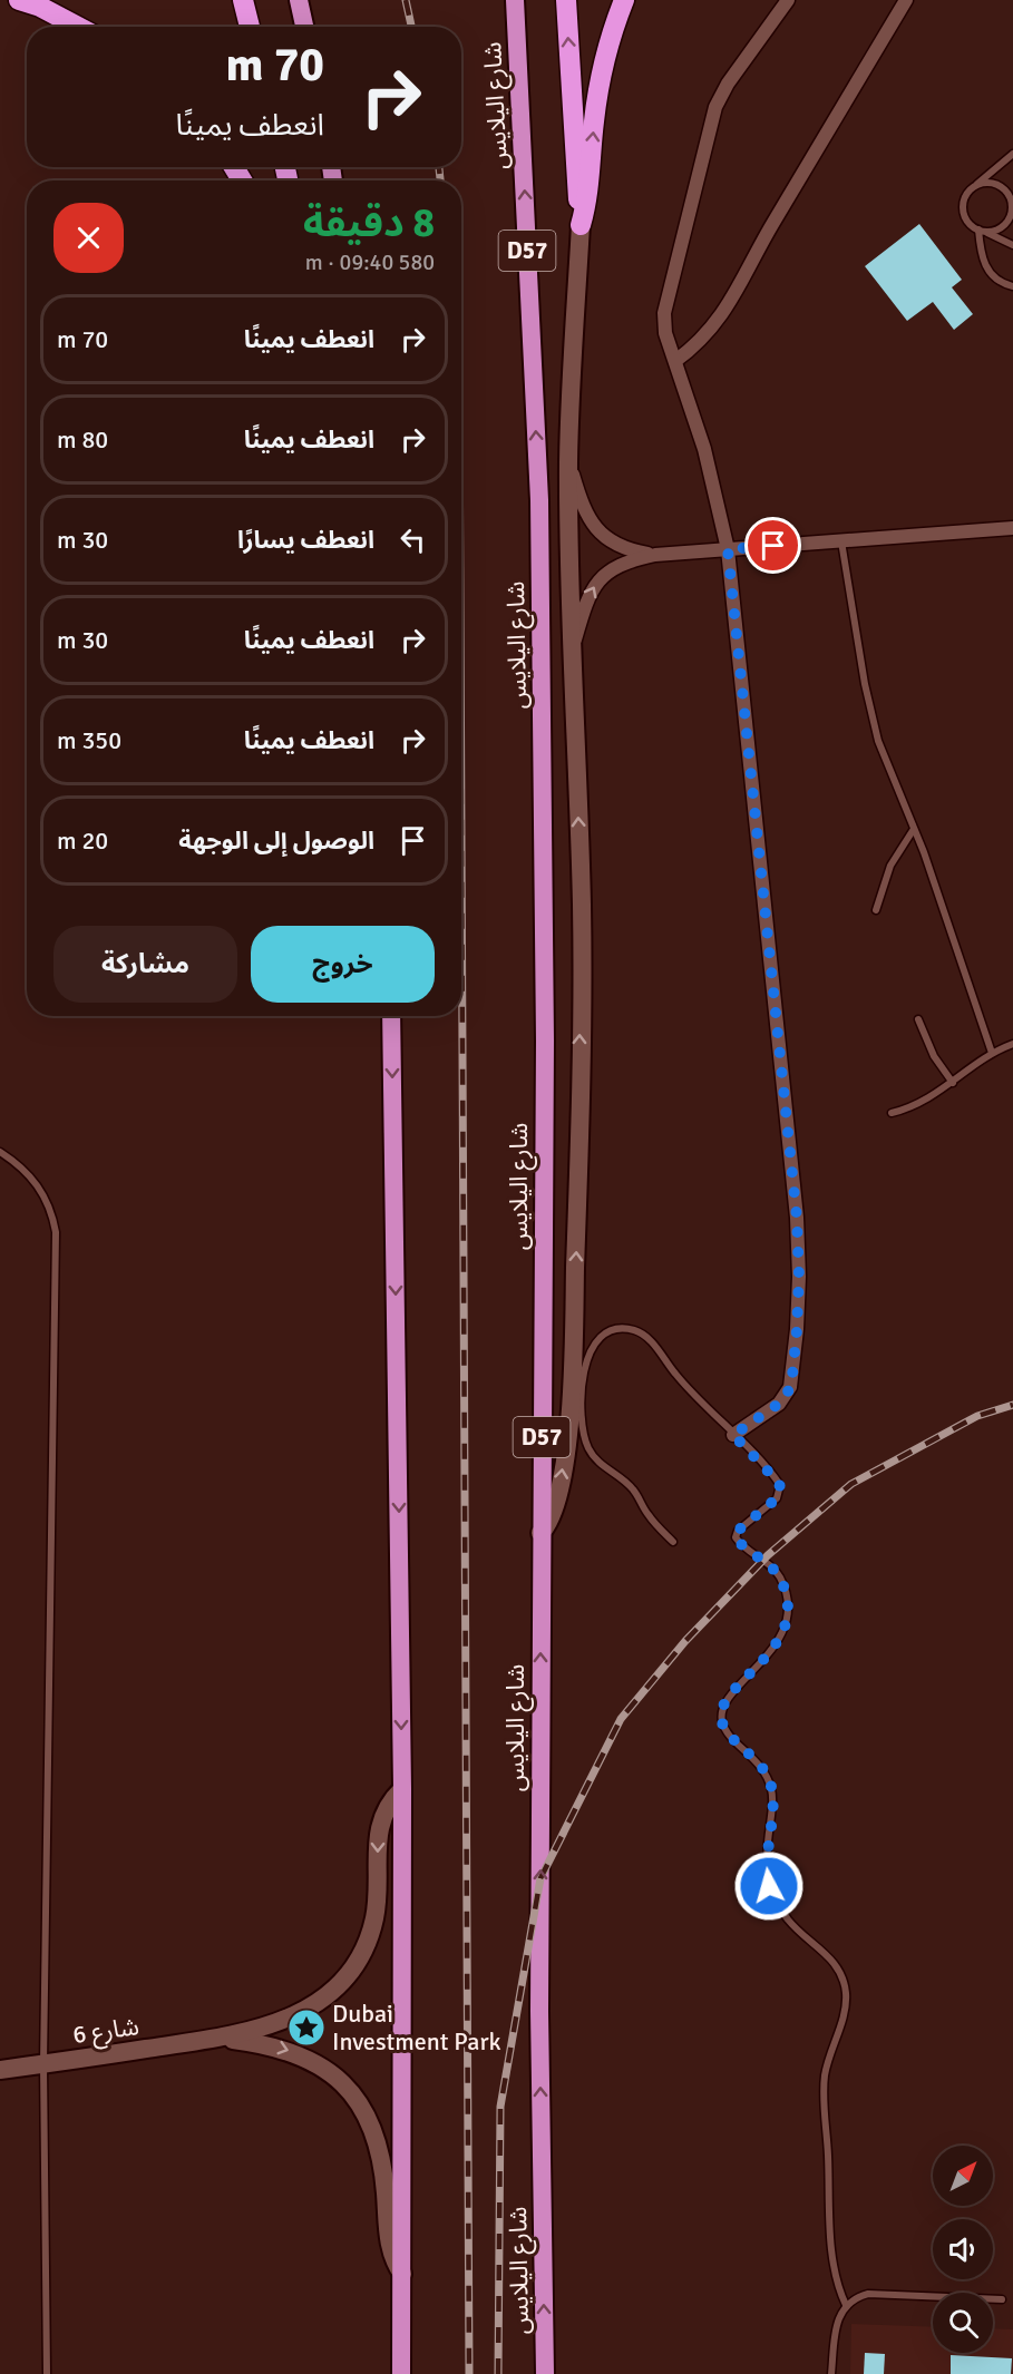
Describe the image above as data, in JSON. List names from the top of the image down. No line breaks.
{"streets":{"highway":["شارع اليلايس","D57"],"street":["شارع 6"]},"places":{"place":["Dubai Investment Park"]},"north":"top right","page":{"turn":["70 m","انعطف يمينًا"],"heading":["8 دقيقة","580 m · 09:40"],"list":[{"name":"انعطف يمينًا","value":"70 m"},{"name":"انعطف يمينًا","value":"80 m"},{"name":"انعطف يسارًا","value":"30 m"},{"name":"انعطف يمينًا","value":"30 m"},{"name":"انعطف يمينًا","value":"350 m"},{"name":"الوصول إلى الوجهة","value":"20 m"}],"buttons":["خروج","مشاركة"]}}
